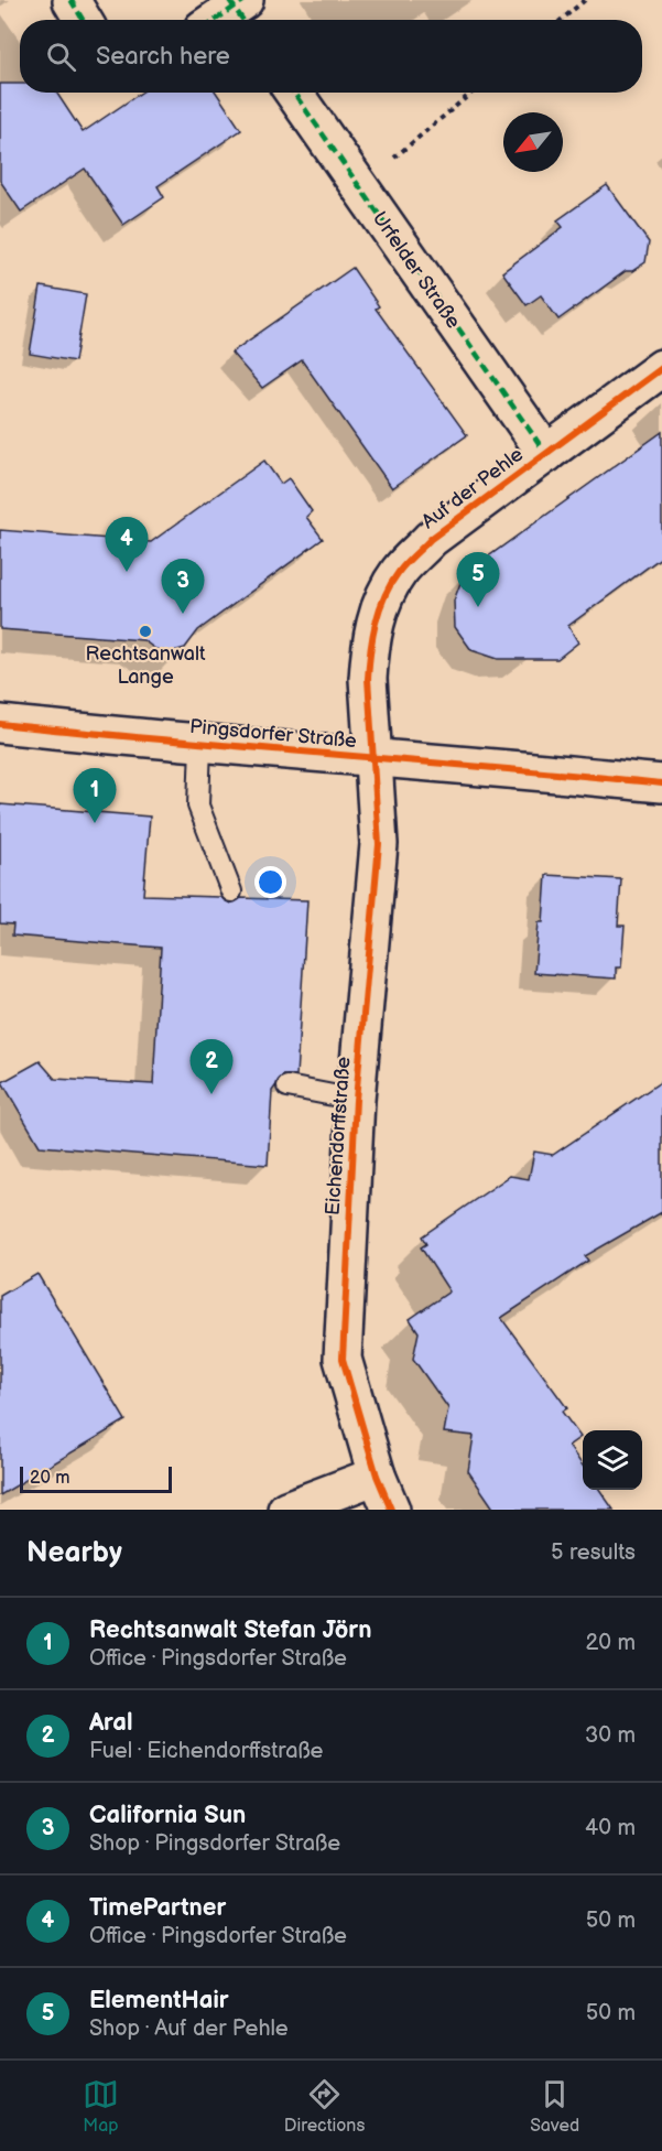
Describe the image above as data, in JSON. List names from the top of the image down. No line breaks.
{"streets":{"street":["Urfelder Straße","Auf der Pehle","Pingsdorfer Straße","Eichendorffstraße"]},"crossings":[["Urfelder Straße","Auf der Pehle"],["Auf der Pehle","Pingsdorfer Straße"],["Auf der Pehle","Eichendorffstraße"],["Pingsdorfer Straße","Eichendorffstraße"]],"places":["Rechtsanwalt Lange"],"scale_bar":"20 m","north":"bottom left","page":{"search":"Search here","pins":["4","5","3","1","2"],"scale":"20 m","heading":["Nearby","5 results"],"list":[{"mark":"1","name":"Rechtsanwalt Stefan Jörn","note":"Office · Pingsdorfer Straße","value":"20 m"},{"mark":"2","name":"Aral","note":"Fuel · Eichendorffstraße","value":"30 m"},{"mark":"3","name":"California Sun","note":"Shop · Pingsdorfer Straße","value":"40 m"},{"mark":"4","name":"TimePartner","note":"Office · Pingsdorfer Straße","value":"50 m"},{"mark":"5","name":"ElementHair","note":"Shop · Auf der Pehle","value":"50 m"}],"nav":["Map","Directions","Saved"]}}
